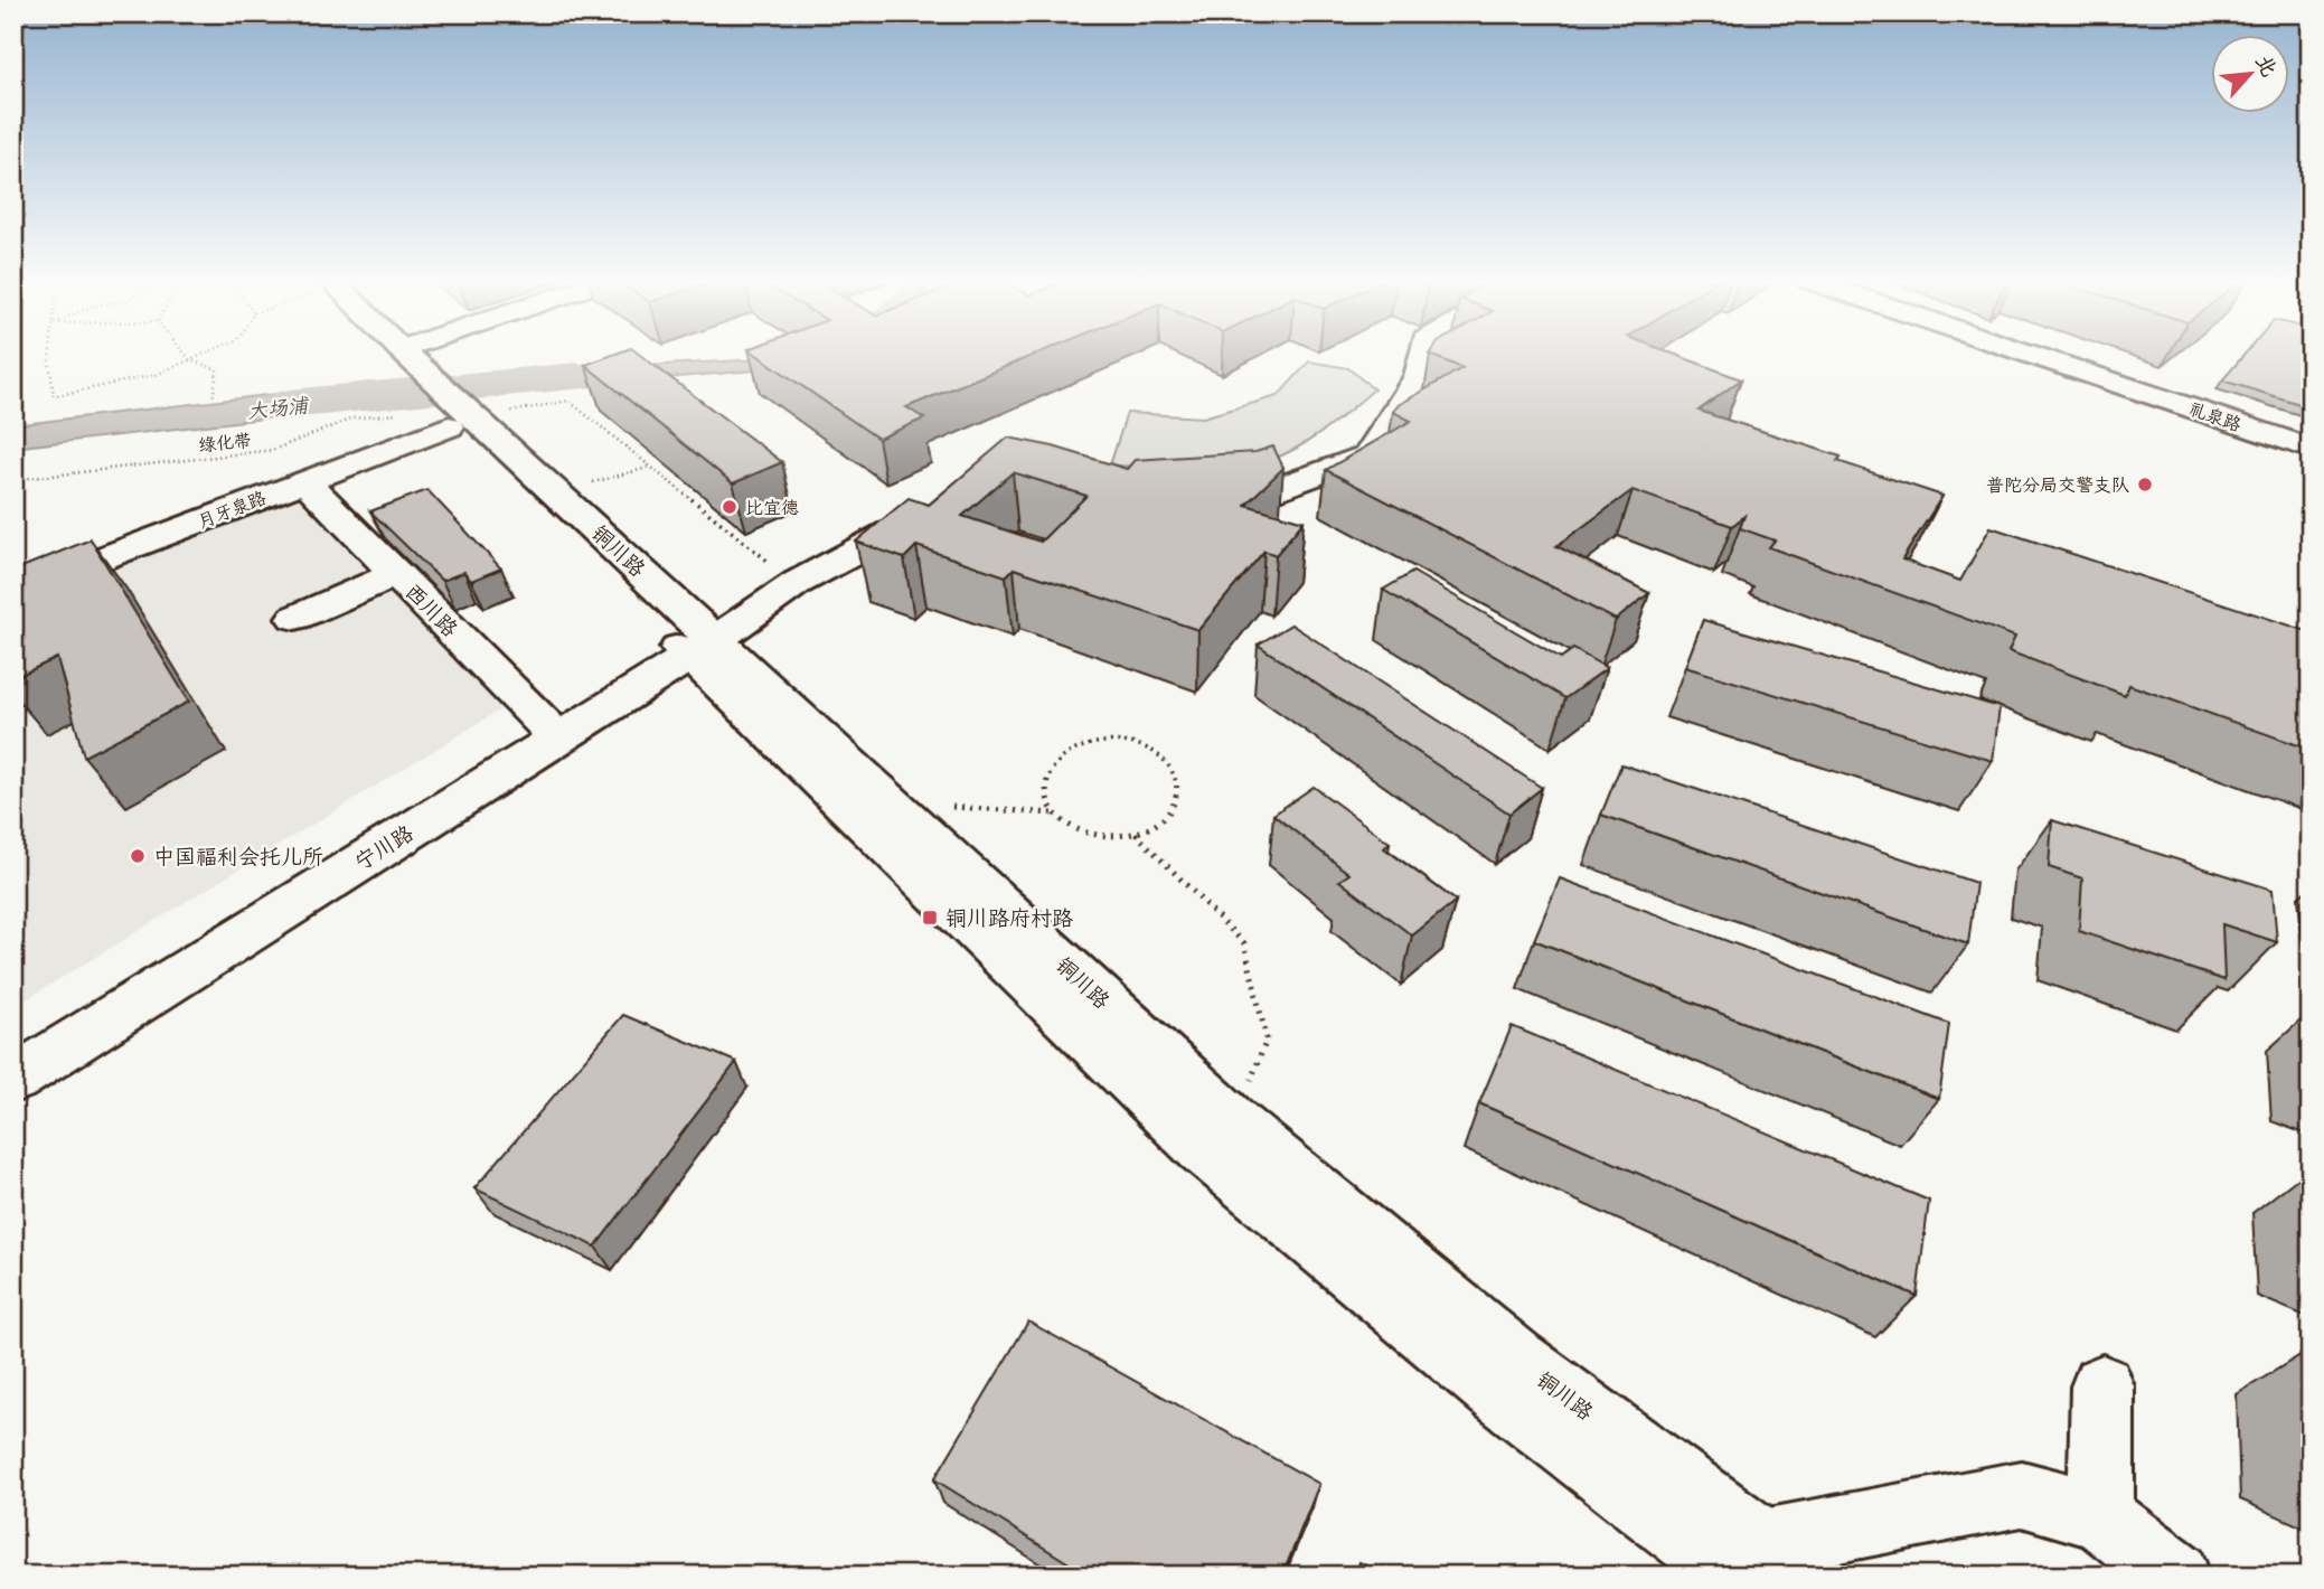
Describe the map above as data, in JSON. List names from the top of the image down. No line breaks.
{"streets":{"main road":["礼泉路","月牙泉路","铜川路","西川路","宁川路"],"path":["绿化带"]},"crossings":[["绿化带","月牙泉路"],["绿化带","铜川路"],["月牙泉路","铜川路"],["月牙泉路","西川路"],["铜川路","宁川路"],["西川路","宁川路"]],"water":["大场浦"],"places":{"other":["普陀分局交警支队","比宜德","中国福利会托儿所"],"transit":["铜川路府村路"]},"north":"top right"}
